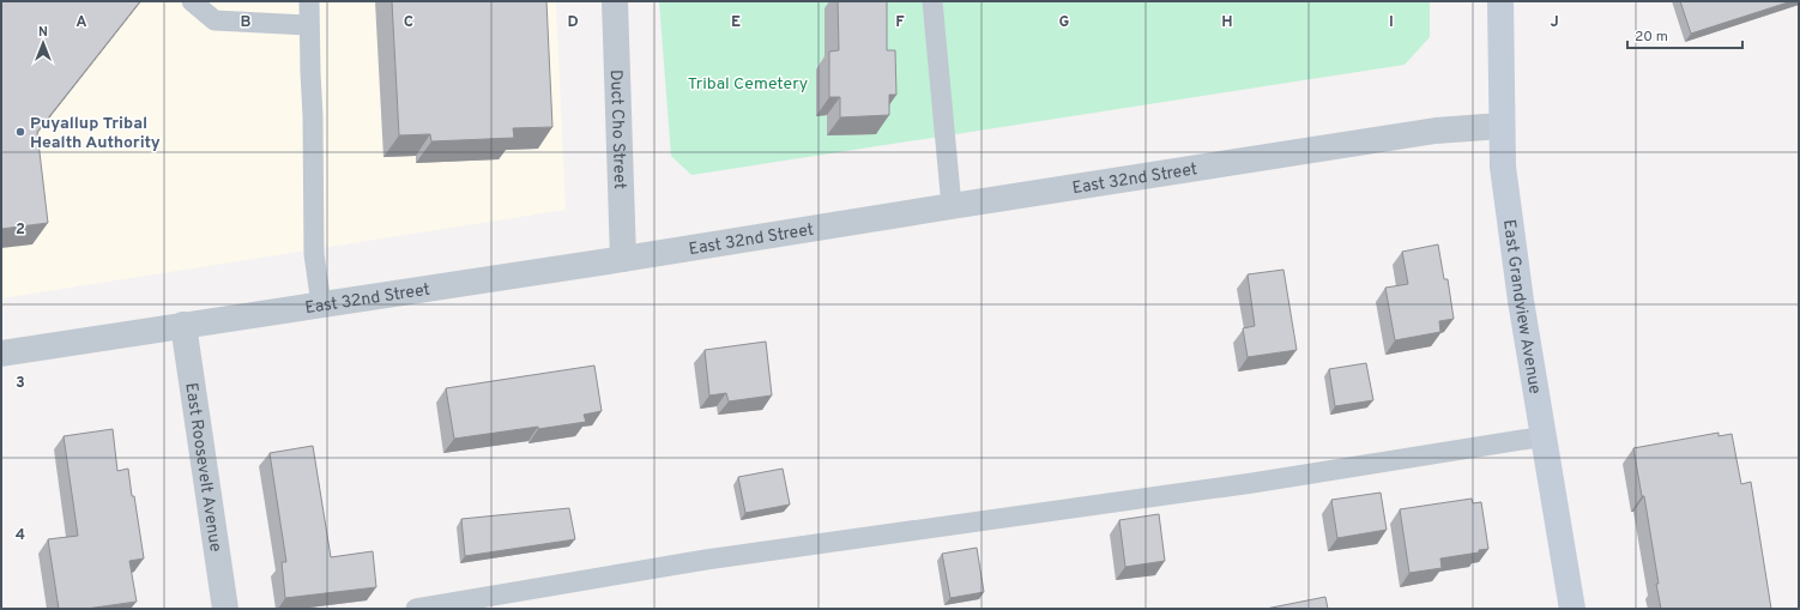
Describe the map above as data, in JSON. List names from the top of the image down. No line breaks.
{"streets":{"street":["Duct Cho Street","East 32nd Street","East Grandview Avenue","East Roosevelt Avenue"]},"crossings":[["Duct Cho Street","East 32nd Street"],["East 32nd Street","East Grandview Avenue"],["East 32nd Street","East Roosevelt Avenue"]],"parks":["Tribal Cemetery"],"places":["Puyallup Tribal Health Authority"],"scale_bar":"20 m","north":"top","grid":{"columns":["A","B","C","D","E","F","G","H","I","J"],"rows":["2","3","4"]}}
